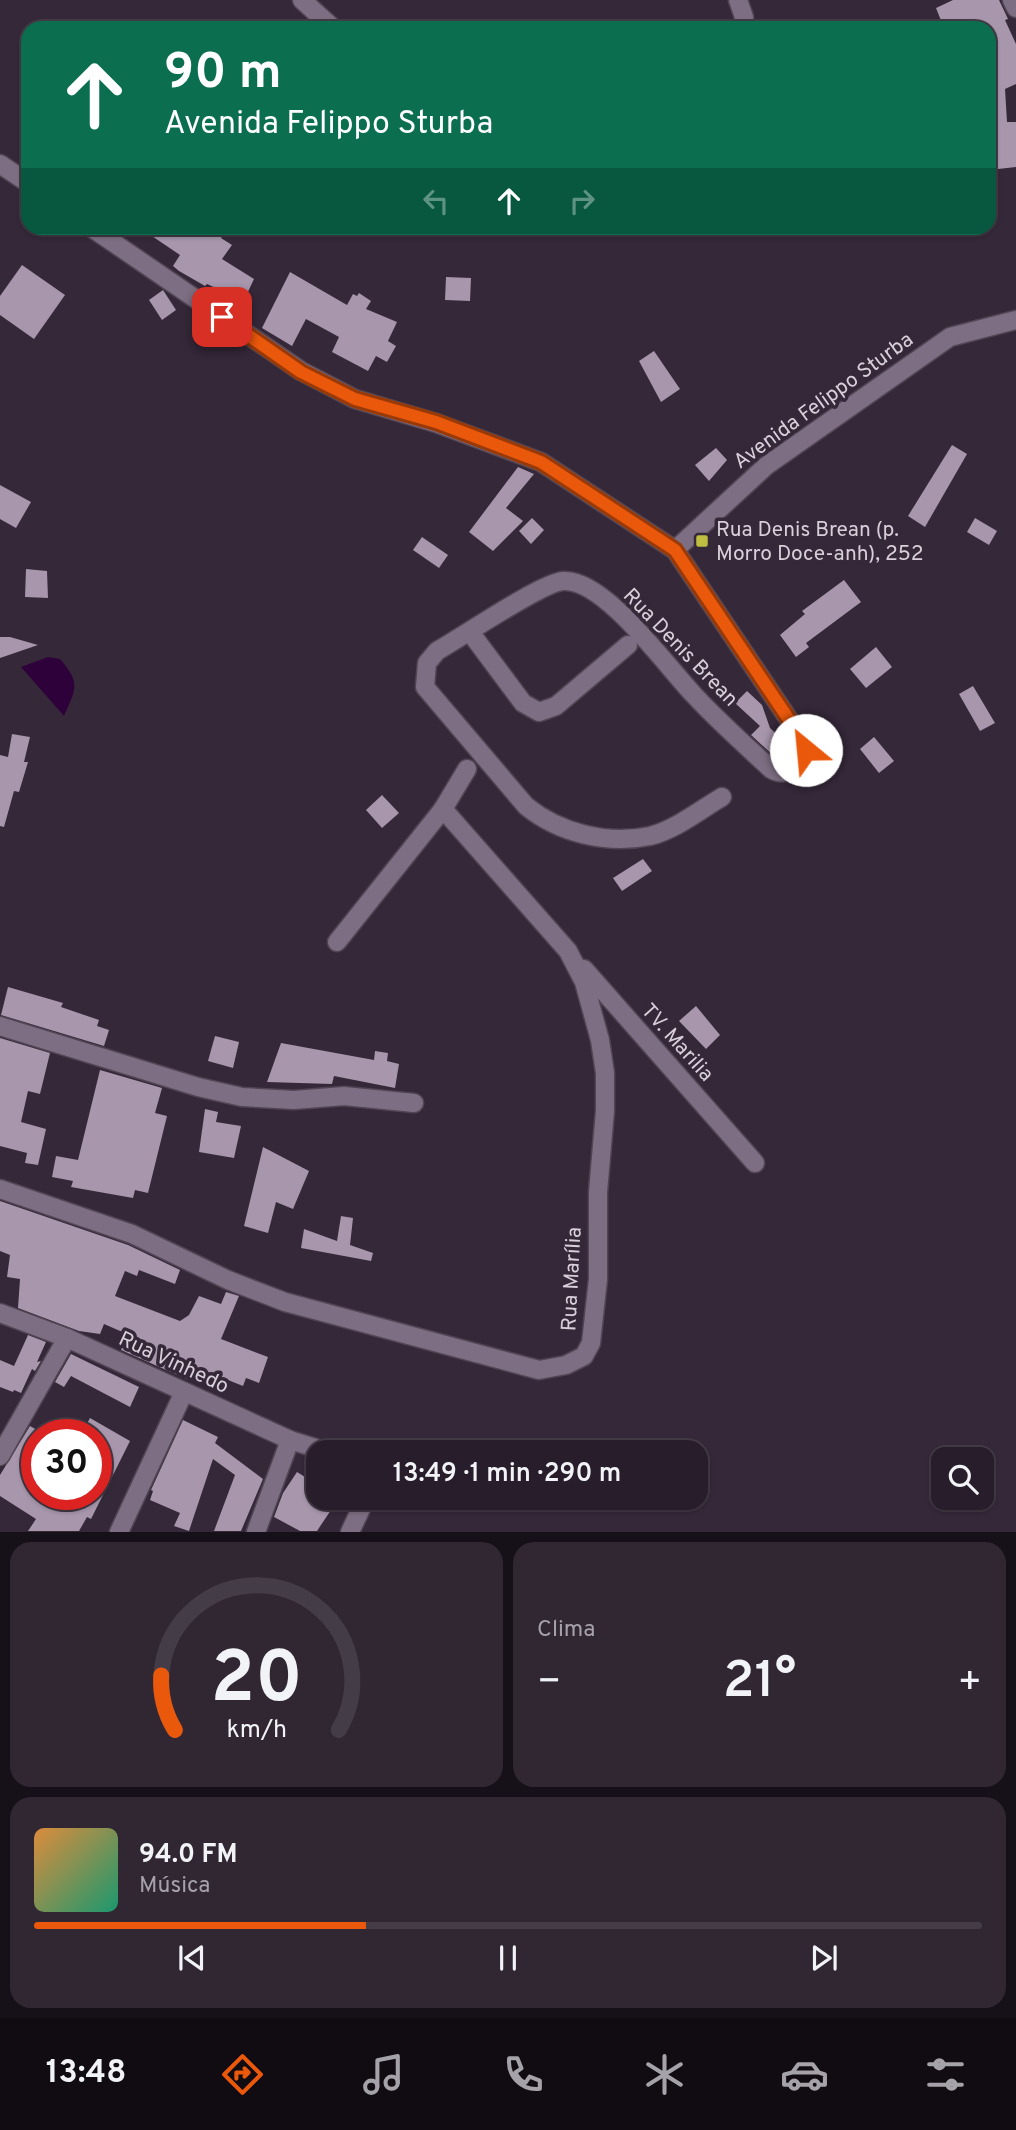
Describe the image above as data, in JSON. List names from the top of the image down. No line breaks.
{"streets":{"street":["Avenida Felippo Sturba","Rua Denis Brean","TV. Marilia","Rua Marília","Rua Vinhedo"]},"crossings":[["Avenida Felippo Sturba","Rua Denis Brean"],["TV. Marilia","Rua Marília"]],"places":{"transit":["Rua Denis Brean (p. Morro Doce-anh), 252"]},"page":{"turn":["90 m","Avenida Felippo Sturba"],"limit":"30","trip":"13:49 · 1 min · 290 m","tile":"Clima","heat":["−","21°","+"],"song":["94.0 FM","Música"],"tabs":"13:48","gauge":["20","km/h"]}}
